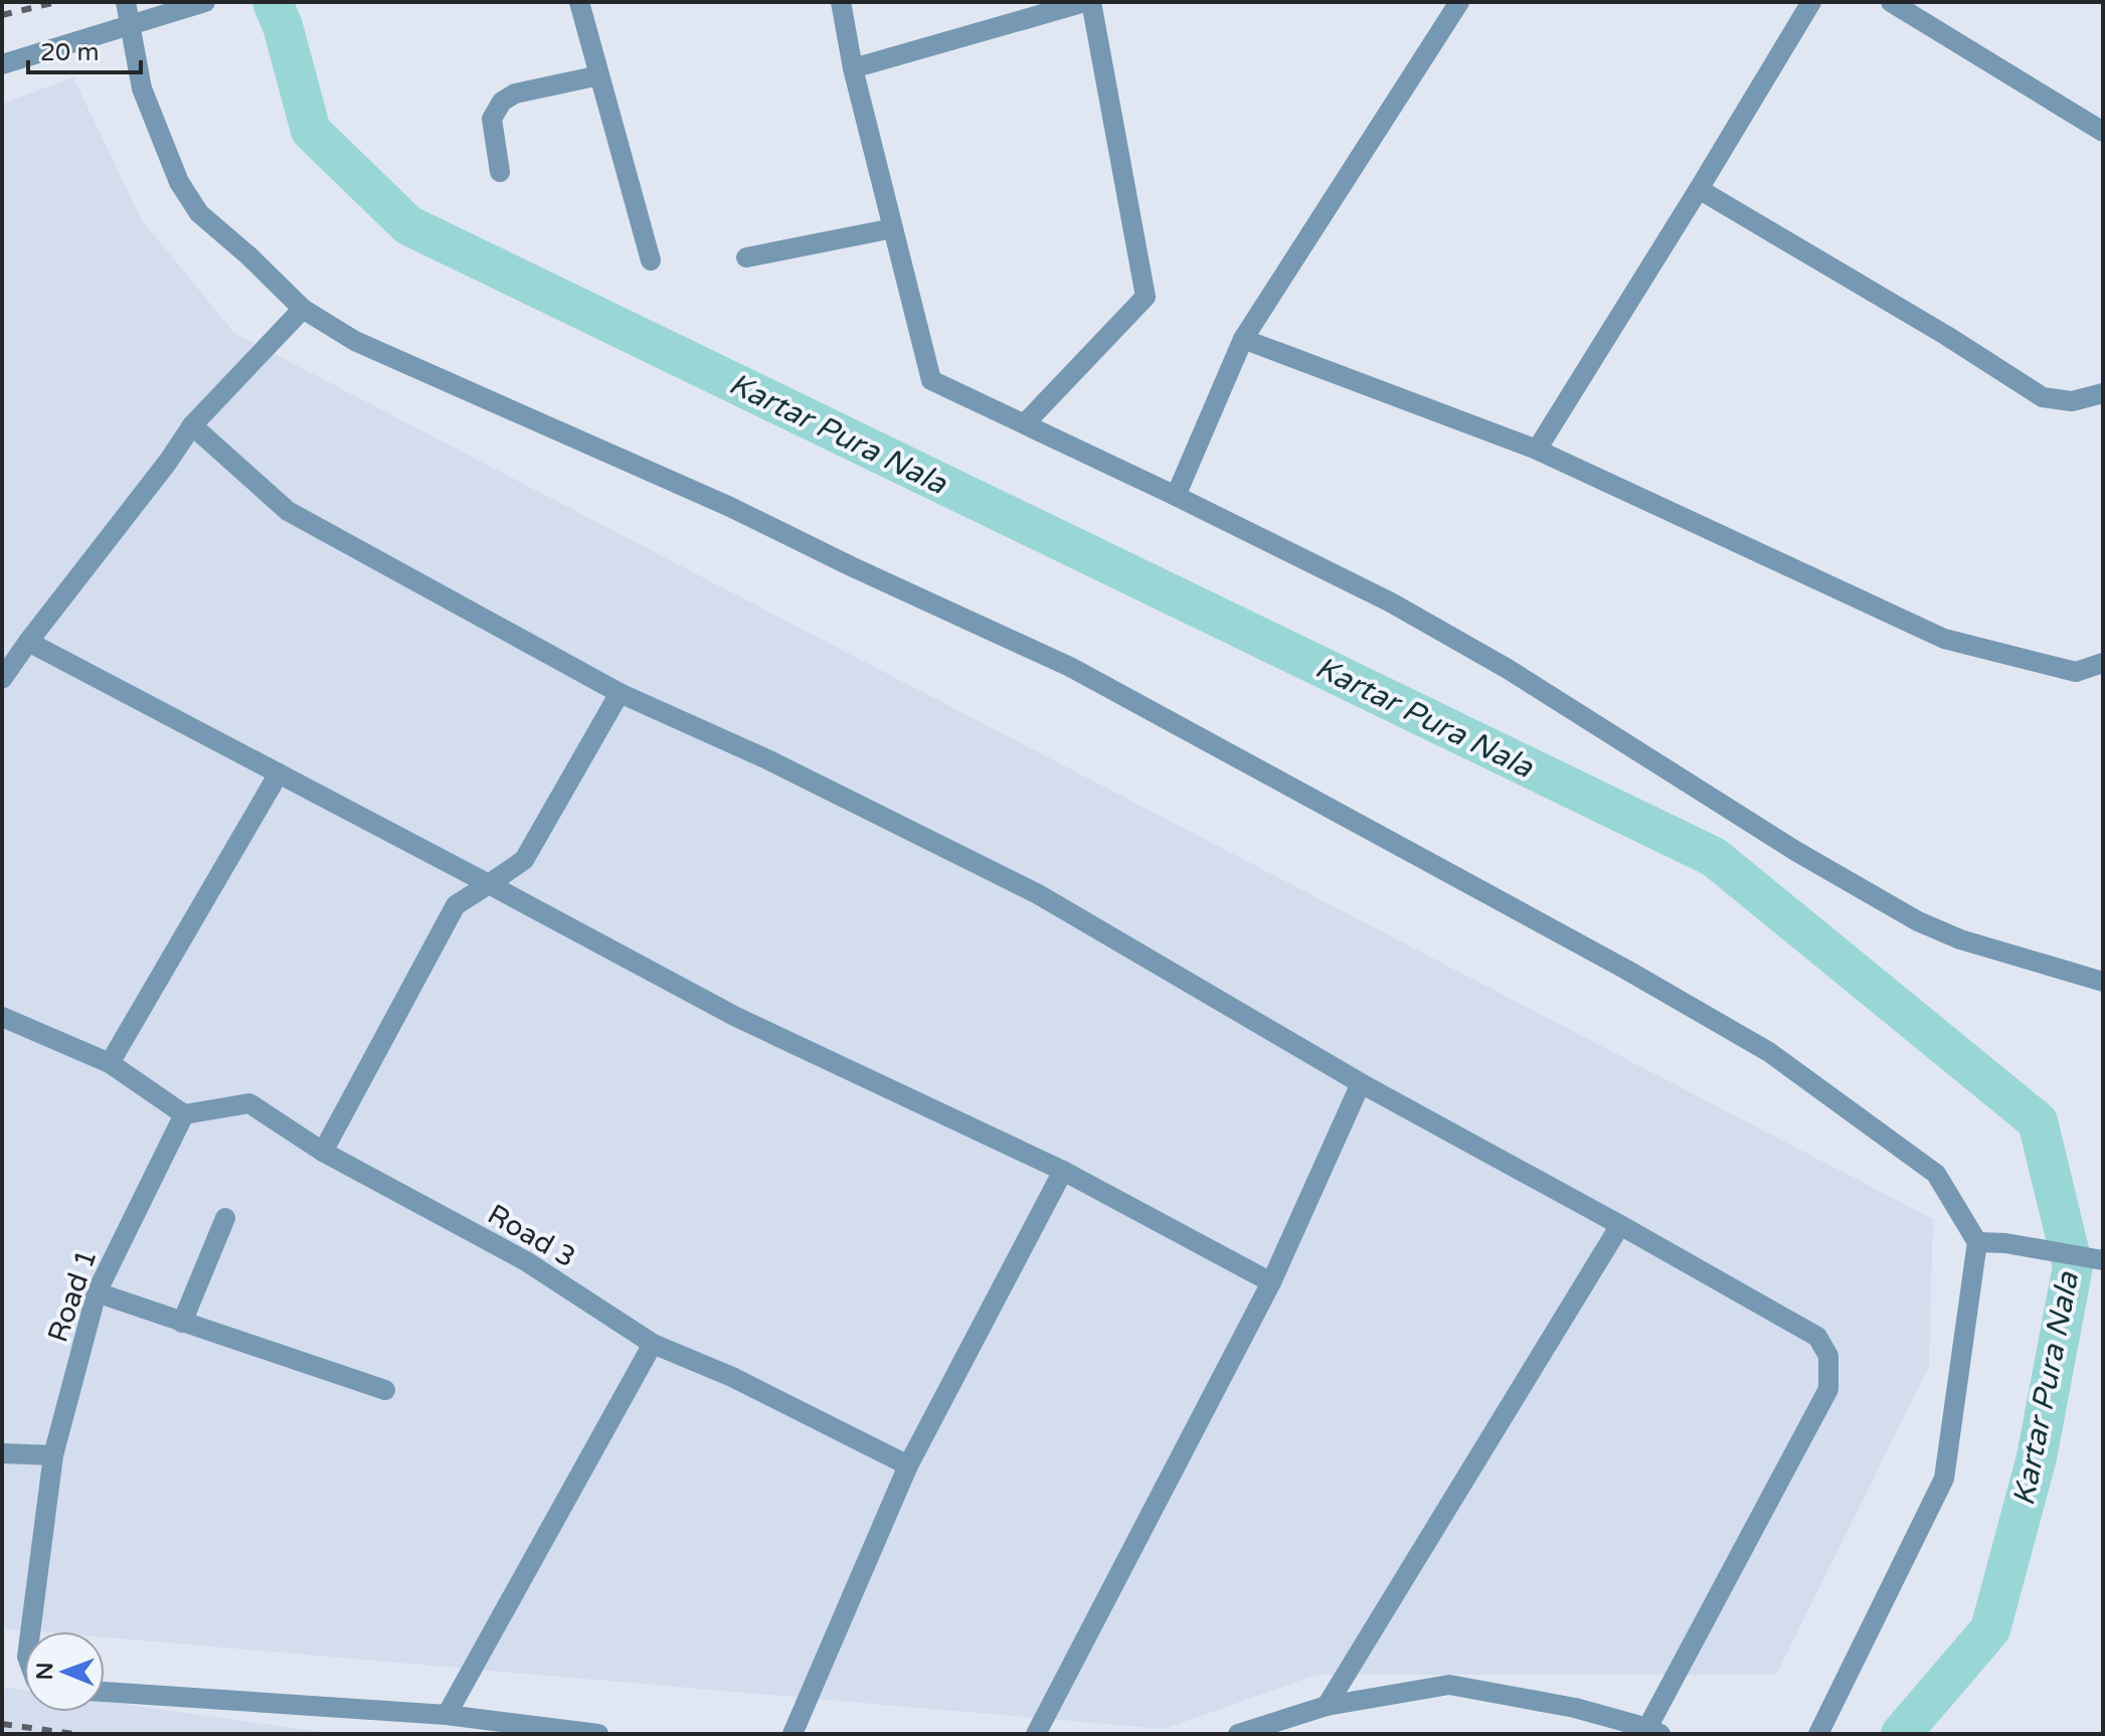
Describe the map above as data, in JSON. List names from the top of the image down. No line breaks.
{"streets":{"street":["Road 3","Road 1"]},"crossings":[["Road 3","Road 1"]],"water":["Kartar Pura Nala"],"scale_bar":"20 m","north":"left"}
